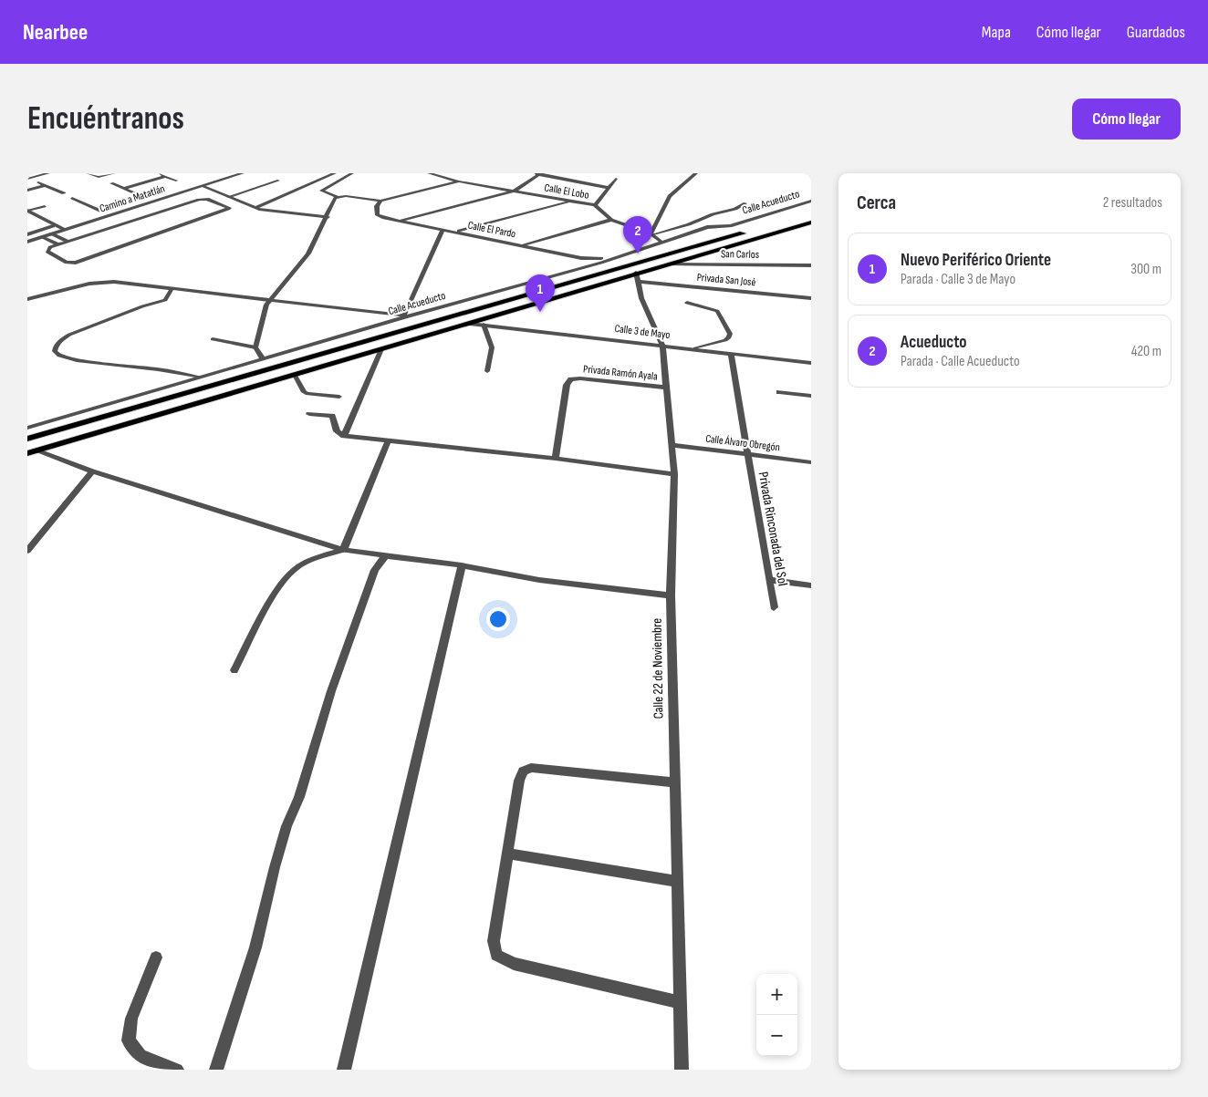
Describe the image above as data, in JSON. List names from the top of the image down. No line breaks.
{"streets":{"street":["Calle El Lobo","Camino a Matatlán","Calle Acueducto","Calle El Pardo","San Carlos","Privada San José","Calle 3 de Mayo","Privada Ramón Ayala","Calle Álvaro Obregón","Privada Rinconada del Sol","Calle 22 de Noviembre"]},"crossings":[["Calle El Lobo","Calle Acueducto"],["Calle Acueducto","Calle El Pardo"],["Privada San José","Calle 22 de Noviembre"],["Calle 3 de Mayo","Privada Rinconada del Sol"],["Calle 3 de Mayo","Calle 22 de Noviembre"],["Privada Ramón Ayala","Calle 22 de Noviembre"],["Calle Álvaro Obregón","Privada Rinconada del Sol"],["Calle Álvaro Obregón","Calle 22 de Noviembre"]],"page":{"header":"Nearbee","nav":["Mapa","Cómo llegar","Guardados"],"buttons":"Cómo llegar","title":"Encuéntranos","heading":["Cerca","2 resultados"],"pins":["2","1"],"list":[{"mark":"1","name":"Nuevo Periférico Oriente","note":"Parada · Calle 3 de Mayo","value":"300 m"},{"mark":"2","name":"Acueducto","note":"Parada · Calle Acueducto","value":"420 m"}],"map_buttons":["+","−"]}}
